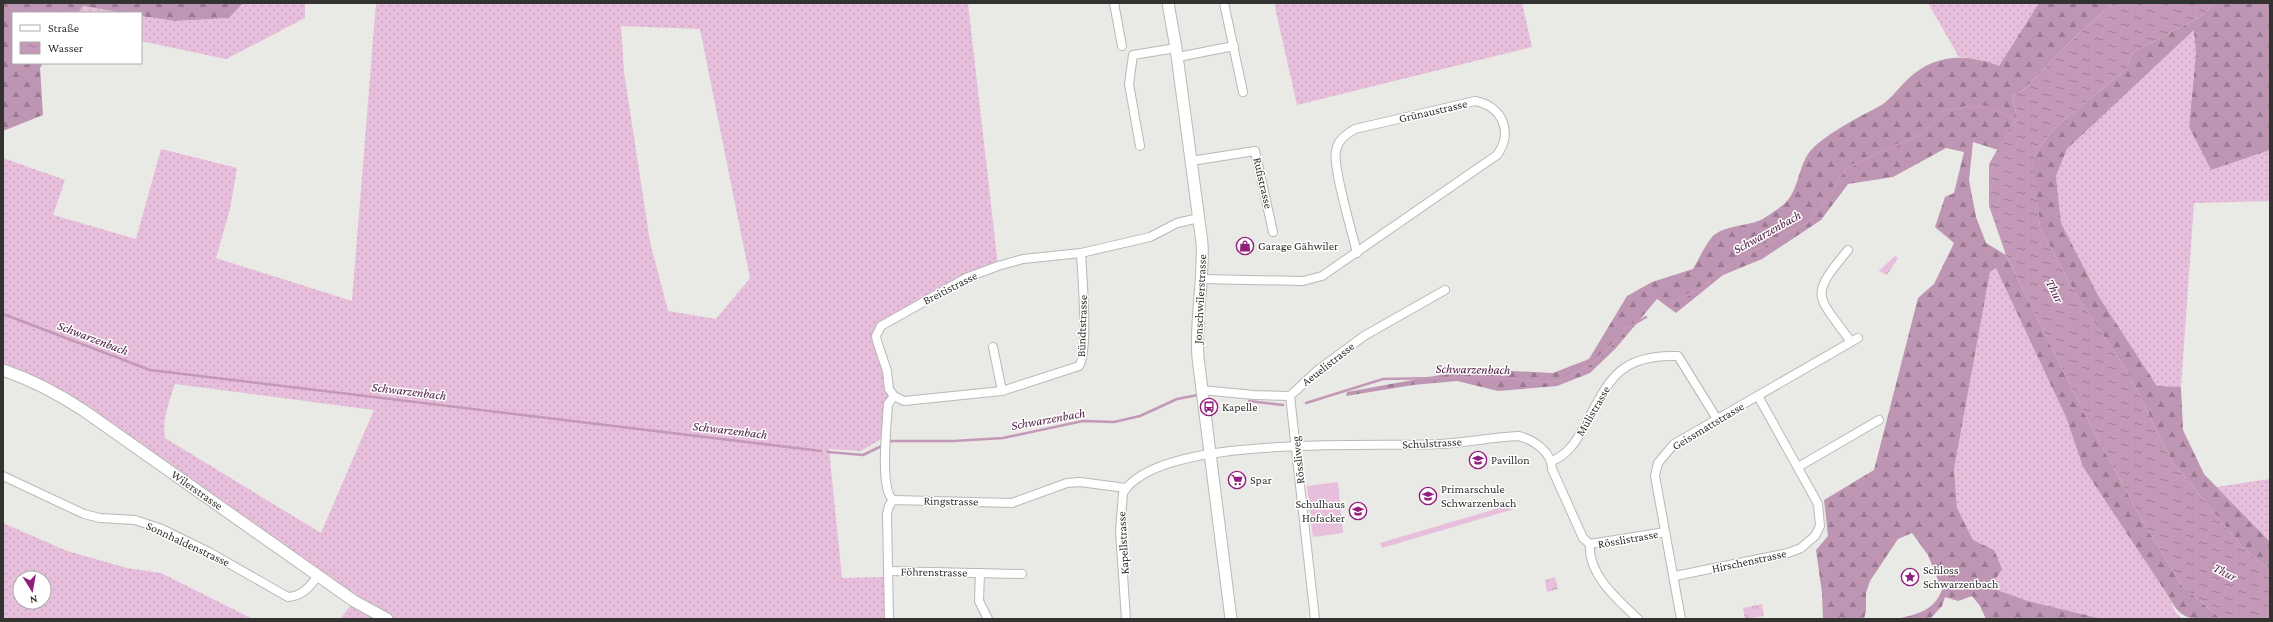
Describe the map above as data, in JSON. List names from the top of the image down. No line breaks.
{"streets":{"street":["Grünaustrasse","Rufistrasse","Breitistrasse","Jonschwilerstrasse","Bündtstrasse","Aeuelistrasse","Mülistrasse","Geissmattstrasse","Schulstrasse","Rössliweg","Wilerstrasse","Ringstrasse","Rösslistrasse","Kapellstrasse","Sonnhaldenstrasse","Hirschenstrasse","Föhrenstrasse"]},"crossings":[["Grünaustrasse","Jonschwilerstrasse"],["Rufistrasse","Jonschwilerstrasse"],["Breitistrasse","Jonschwilerstrasse"],["Breitistrasse","Bündtstrasse"],["Jonschwilerstrasse","Aeuelistrasse"],["Jonschwilerstrasse","Schulstrasse"],["Aeuelistrasse","Rössliweg"],["Mülistrasse","Geissmattstrasse"],["Mülistrasse","Schulstrasse"],["Geissmattstrasse","Rösslistrasse"],["Geissmattstrasse","Hirschenstrasse"],["Schulstrasse","Rössliweg"],["Schulstrasse","Rösslistrasse"],["Wilerstrasse","Sonnhaldenstrasse"],["Ringstrasse","Kapellstrasse"]],"water":["Schwarzenbach","Thur"],"places":{"shop":["Garage Gähwiler"],"bus stop":["Kapelle"],"school or university":["Pavillon","Primarschule Schwarzenbach","Schulhaus Hofacker"],"supermarket":["Spar"],"place":["Schloss Schwarzenbach"]},"legend":["Straße","Wasser"],"north":"bottom"}
